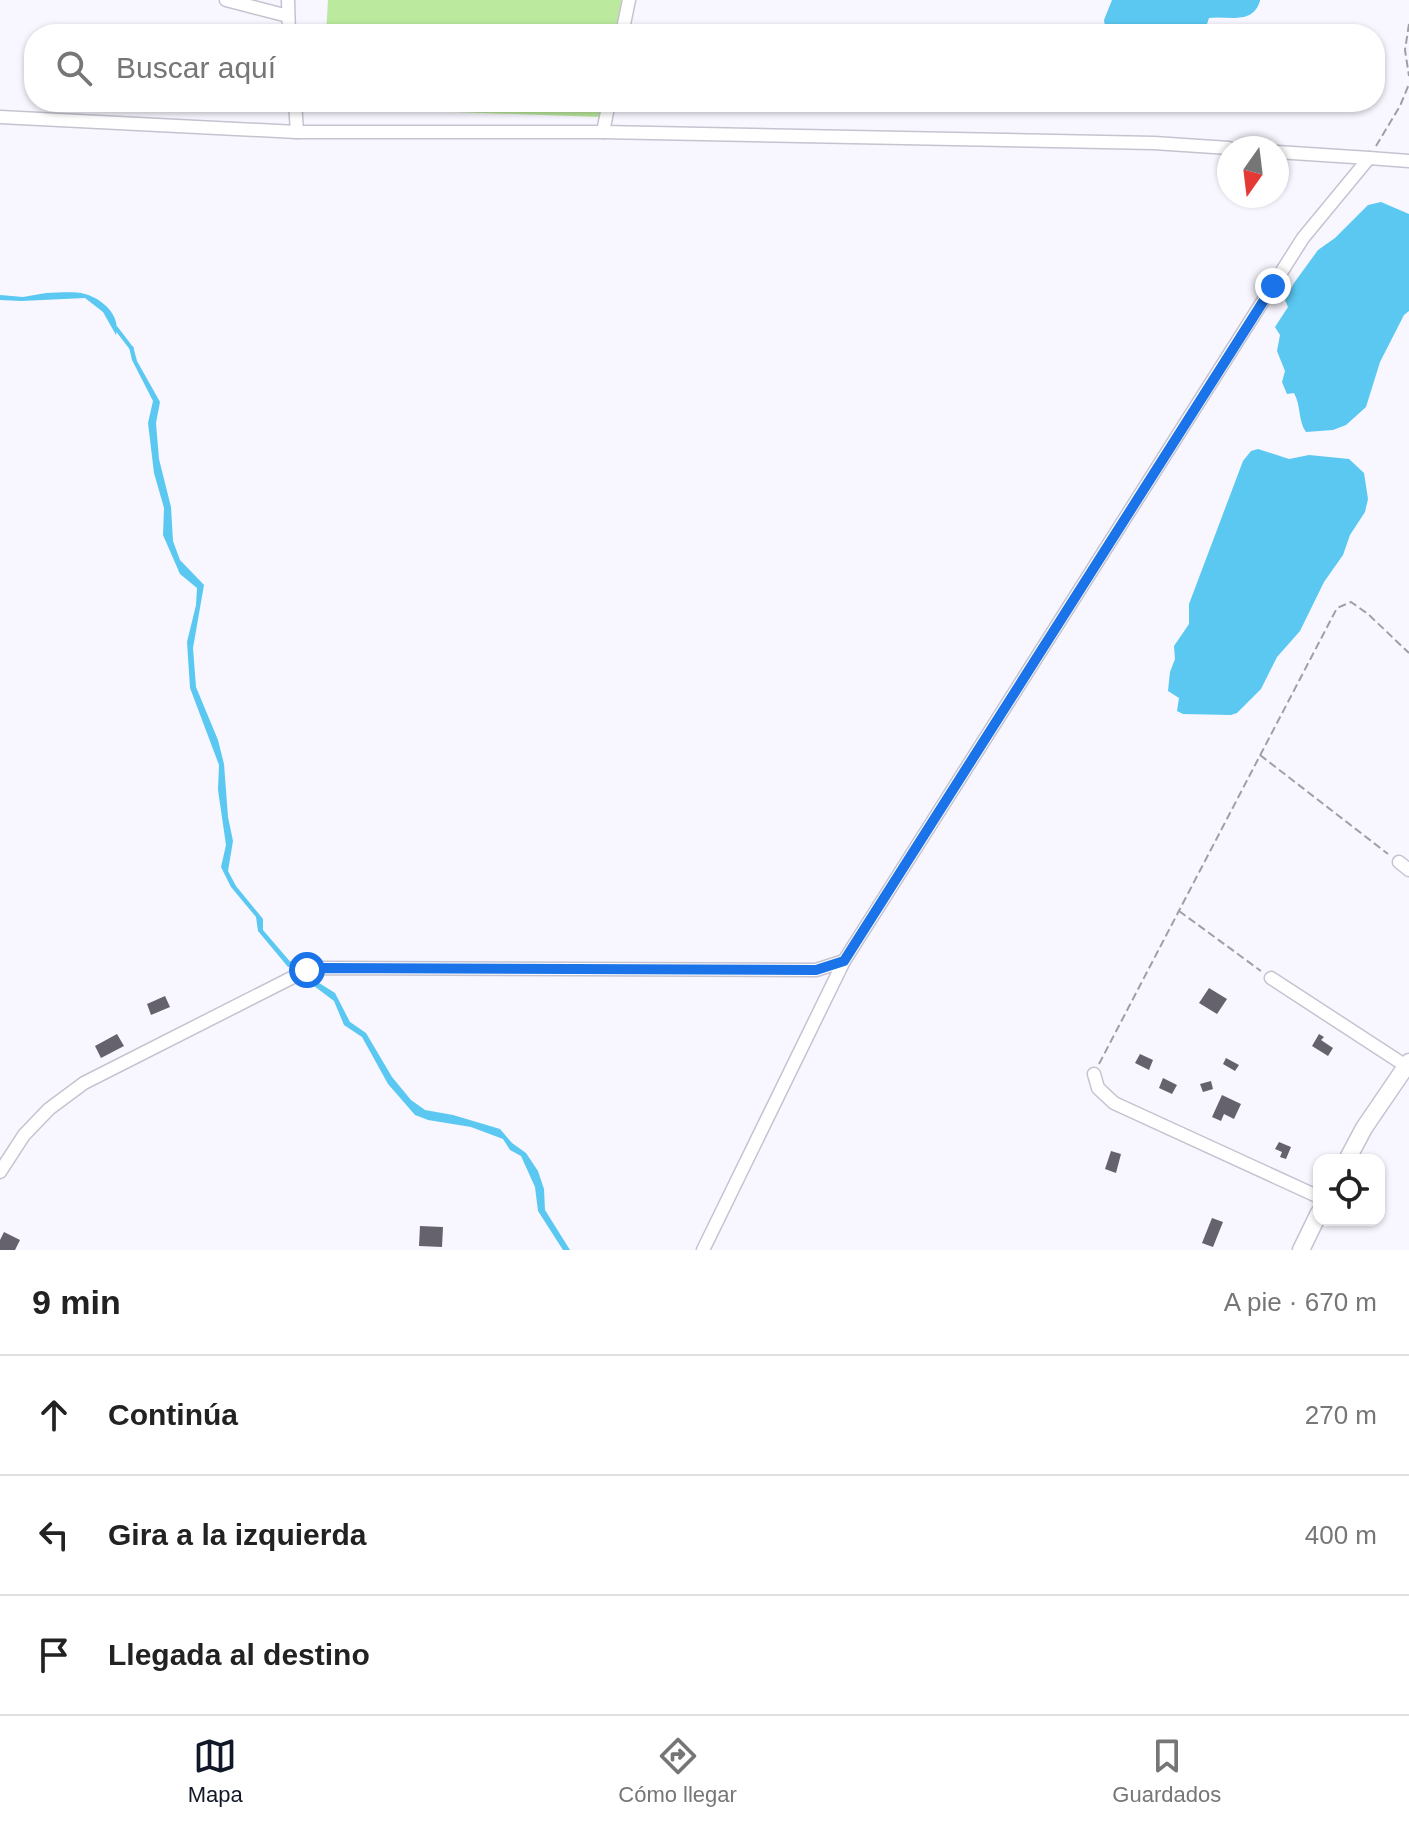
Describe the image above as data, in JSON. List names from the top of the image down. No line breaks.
{"north":"bottom","page":{"search":"Buscar aquí","heading":["9 min","A pie · 670 m"],"list":[["Continúa","270 m"],["Gira a la izquierda","400 m"],"Llegada al destino"],"nav":["Mapa","Cómo llegar","Guardados"]}}
